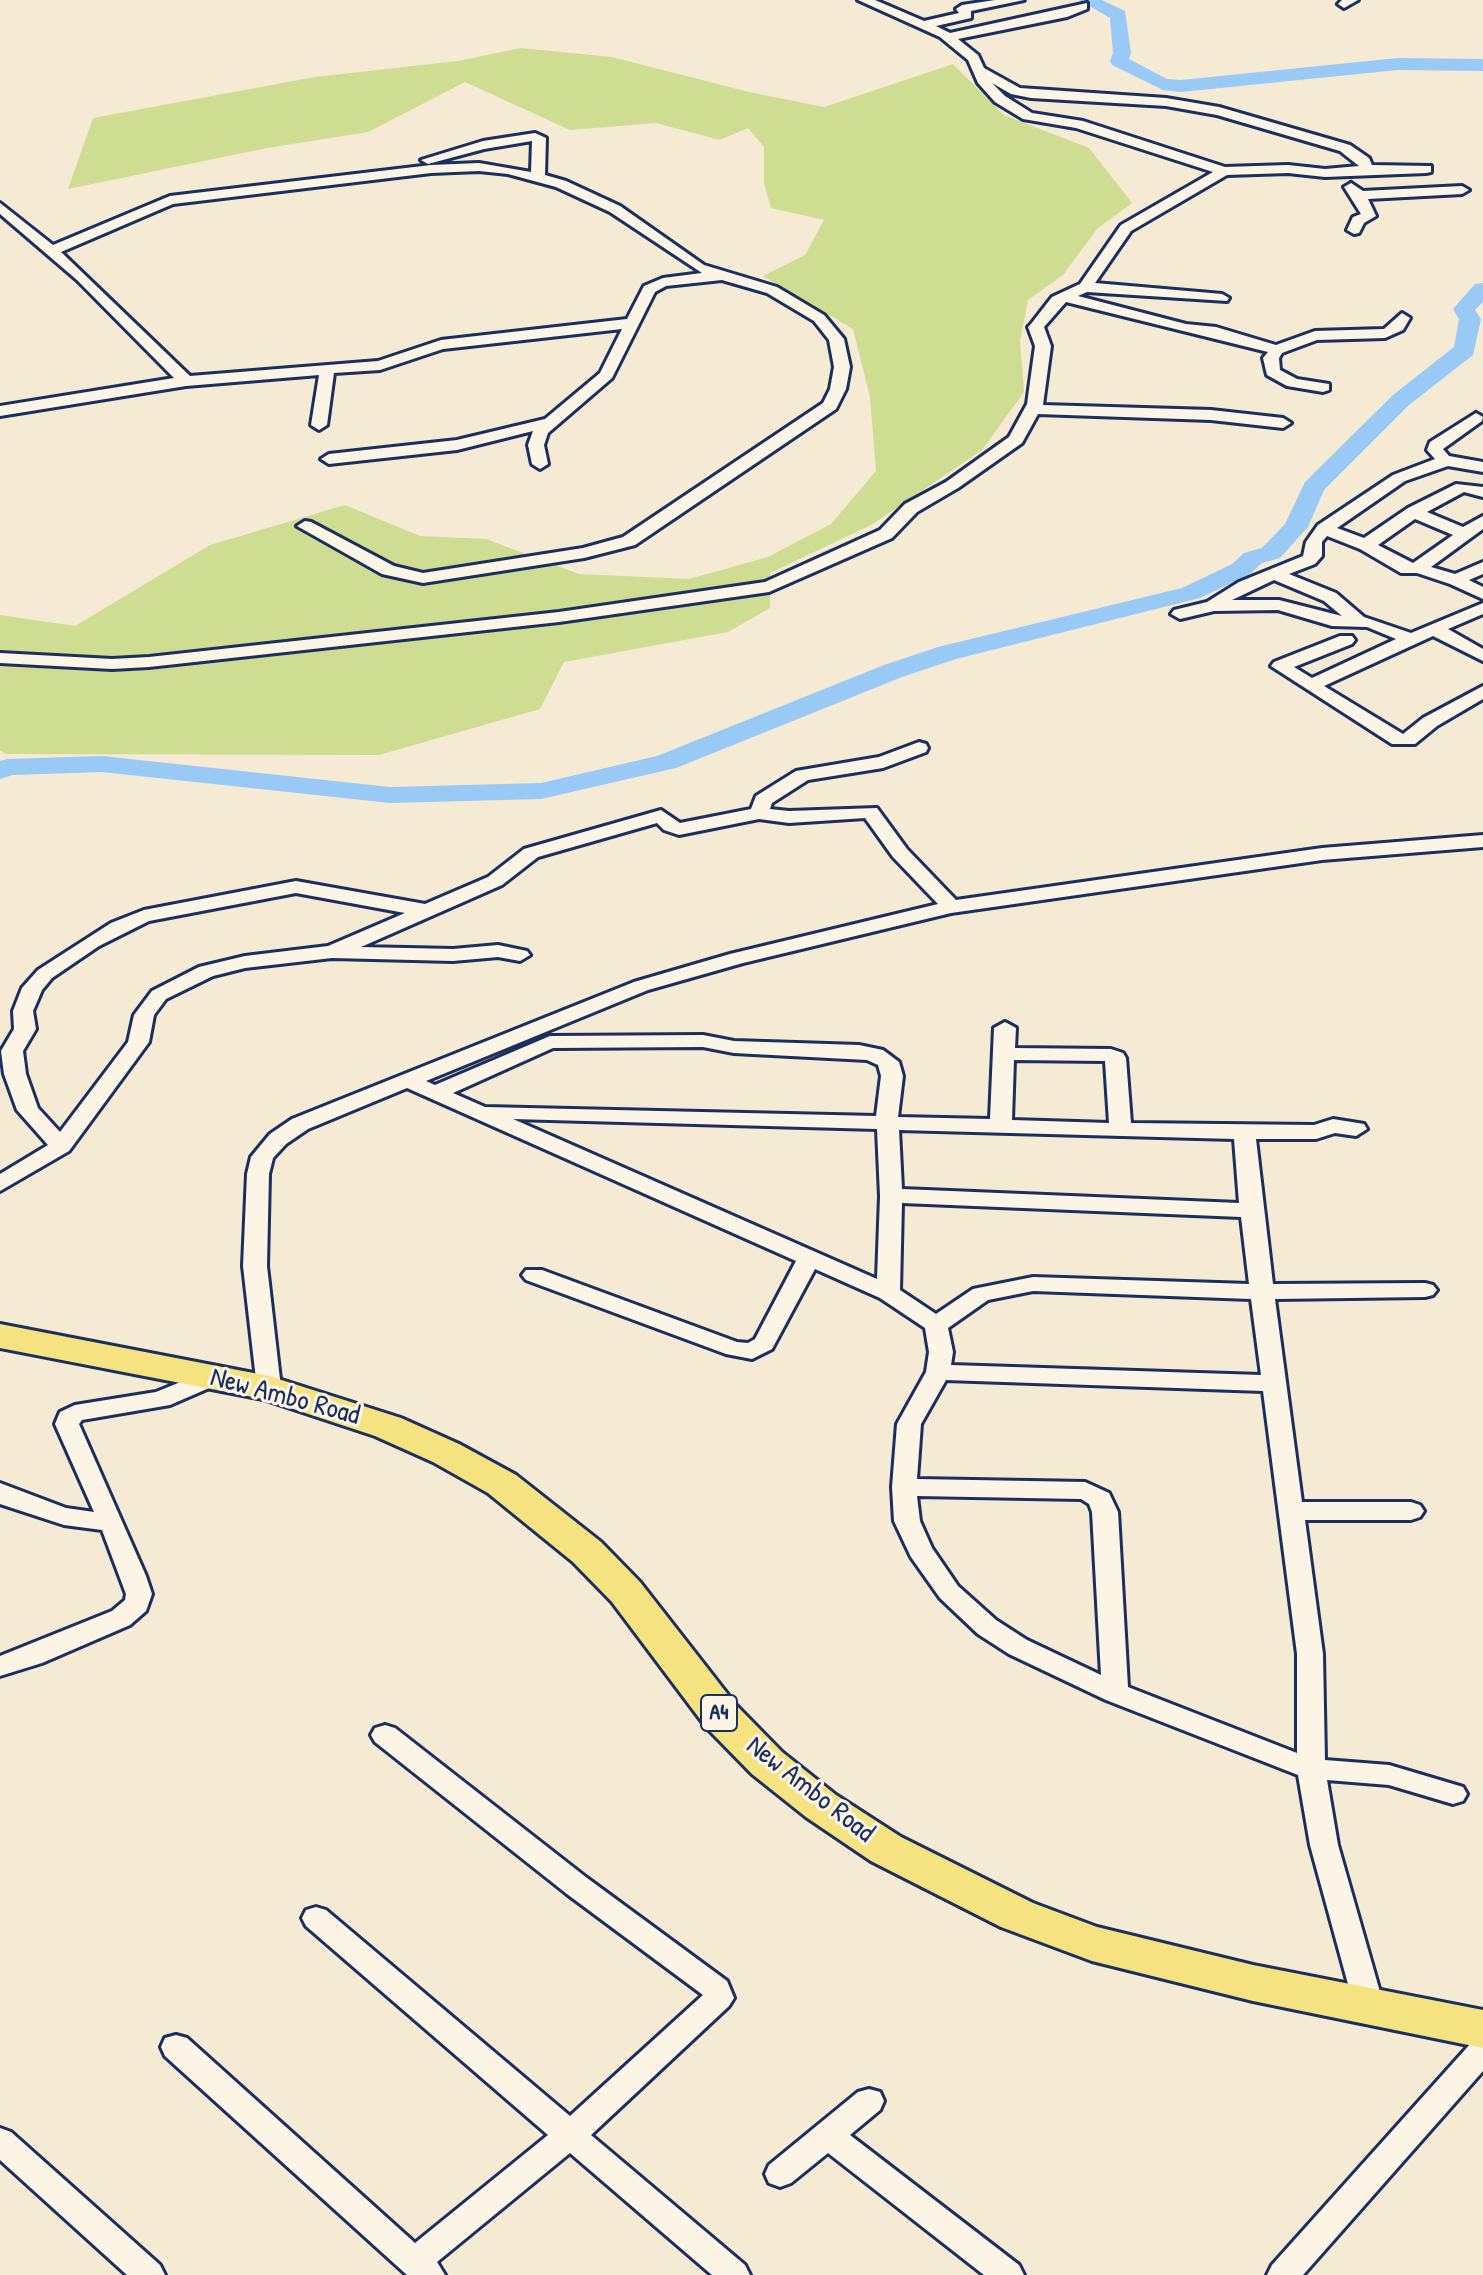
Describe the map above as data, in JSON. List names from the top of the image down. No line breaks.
{"streets":{"main road":["New Ambo Road","A4"]}}
